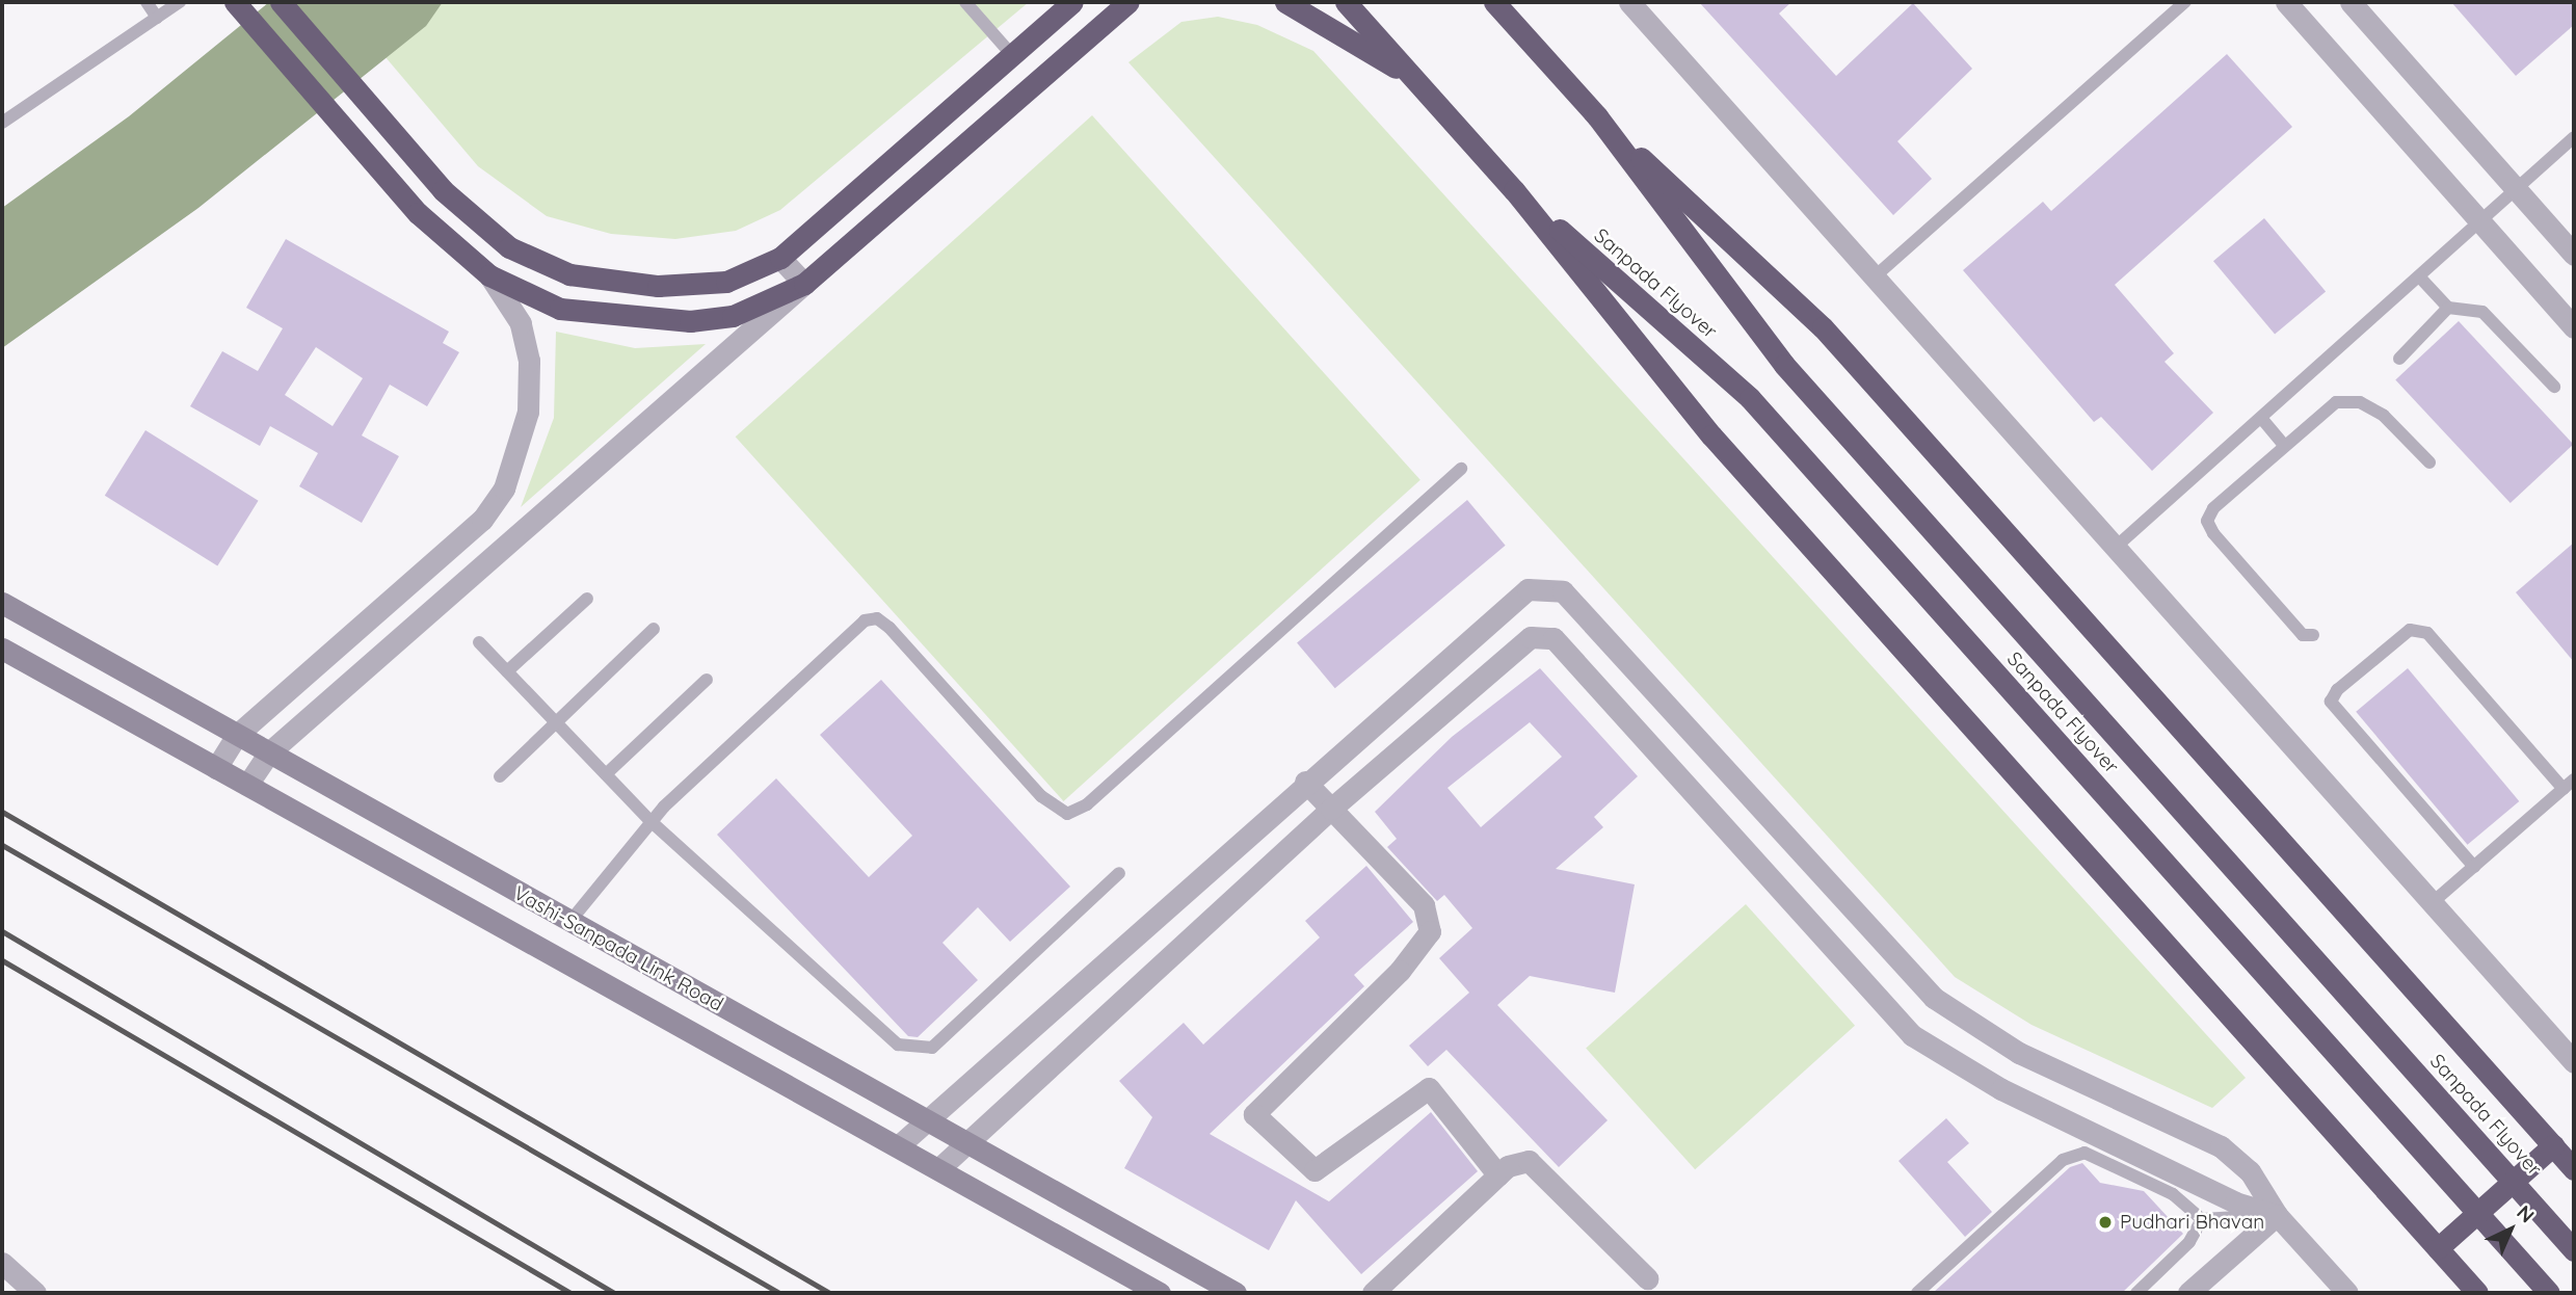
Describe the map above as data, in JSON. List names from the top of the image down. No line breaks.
{"streets":{"highway":["Sanpada Flyover"],"main road":["Vashi-Sanpada Link Road"]},"places":["Pudhari Bhavan"],"north":"top right"}
